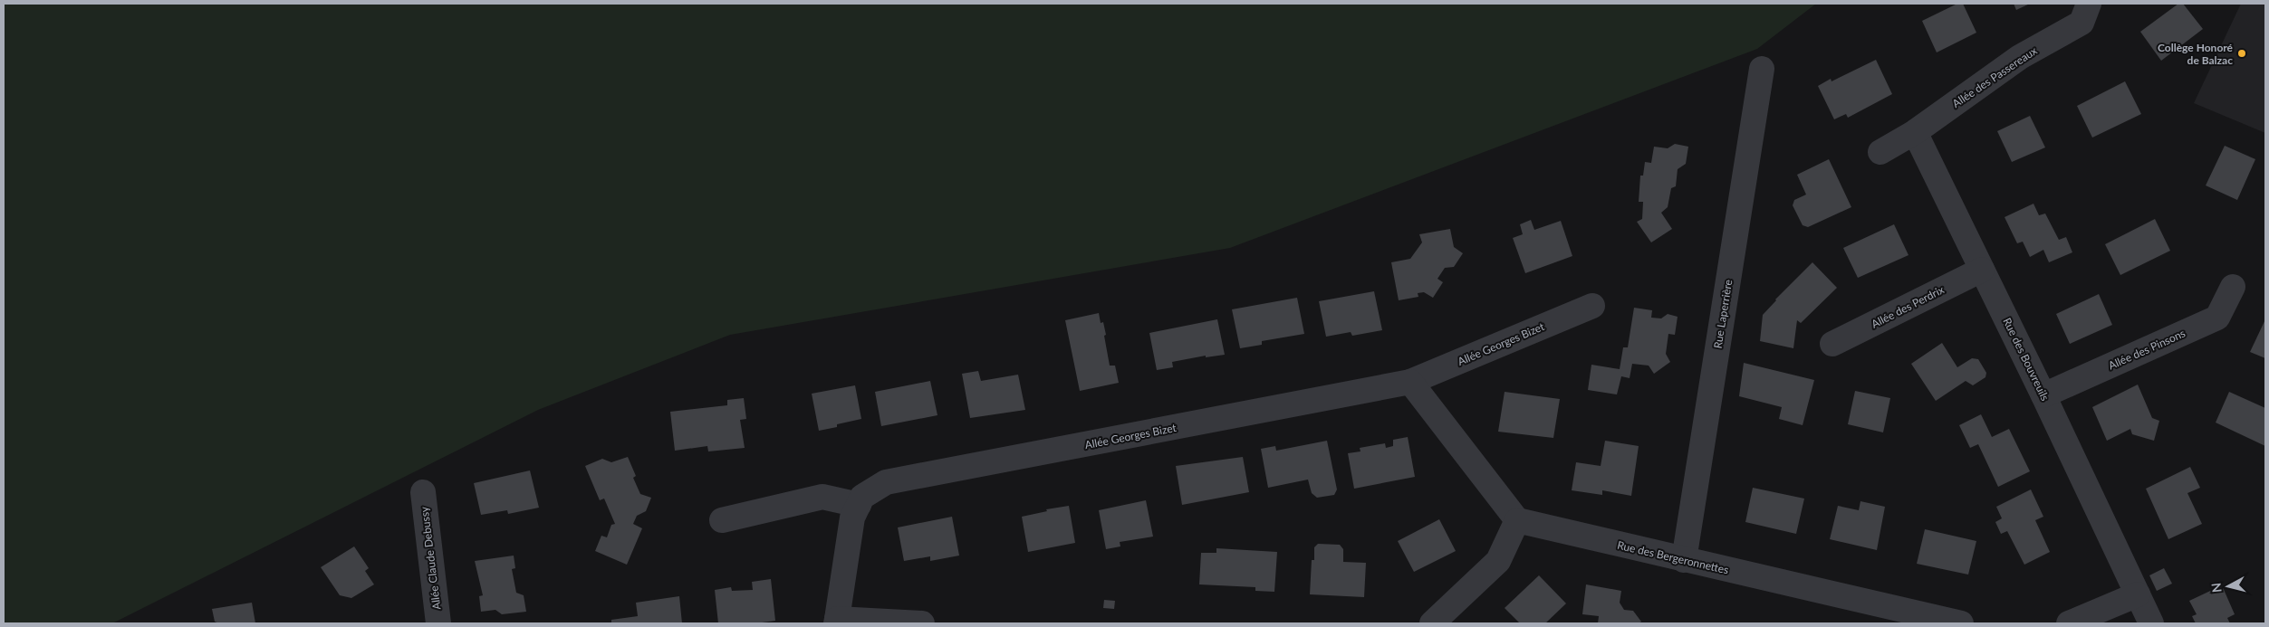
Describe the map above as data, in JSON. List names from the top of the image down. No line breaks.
{"streets":{"street":["Allée des Passereaux","Allée des Perdrix","Rue Laperrière","Allée Georges Bizet","Allée des Pinsons","Rue des Bouvreuils","Rue des Bergeronnettes","Allée Claude Debussy"]},"crossings":[["Allée des Passereaux","Rue des Bouvreuils"],["Allée des Perdrix","Rue des Bouvreuils"],["Rue Laperrière","Rue des Bergeronnettes"],["Allée des Pinsons","Rue des Bouvreuils"]],"places":["Collège Honoré de Balzac"],"north":"left"}
